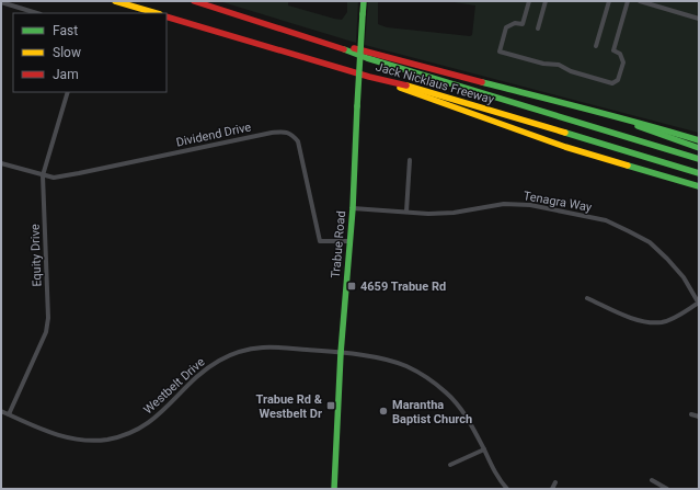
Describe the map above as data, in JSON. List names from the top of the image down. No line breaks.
{"streets":{"main road":["Jack Nicklaus Freeway","Trabue Road"],"street":["Dividend Drive","Tenagra Way","Equity Drive","Westbelt Drive"]},"crossings":[["Dividend Drive","Trabue Road"],["Dividend Drive","Equity Drive"],["Tenagra Way","Trabue Road"],["Trabue Road","Westbelt Drive"],["Equity Drive","Westbelt Drive"]],"places":{"transit":["4659 Trabue Rd","Trabue Rd & Westbelt Dr"],"other":["Marantha Baptist Church"]},"legend":["Fast","Slow","Jam"]}
